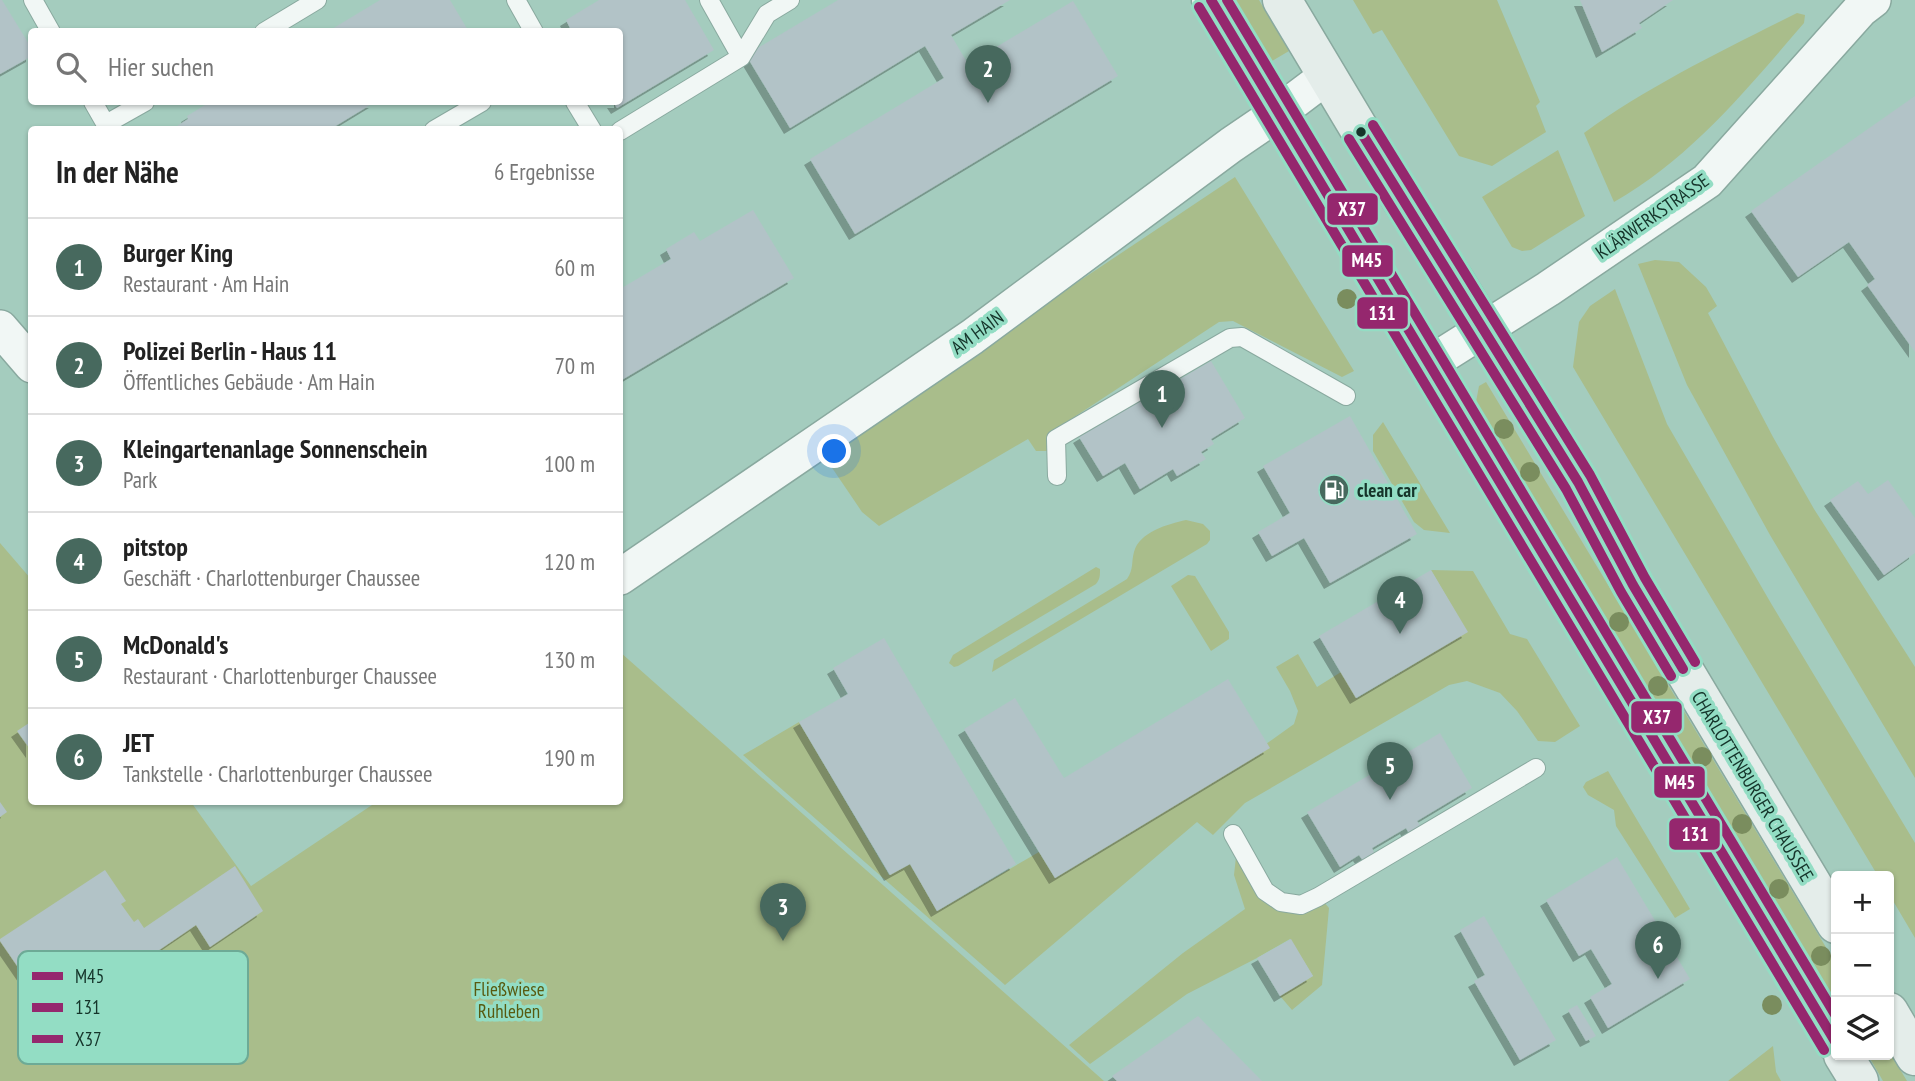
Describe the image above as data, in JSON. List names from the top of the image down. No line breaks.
{"streets":{"main road":["CHARLOTTENBURGER CHAUSSEE"],"street":["KLÄRWERKSTRASSE","AM HAIN"]},"crossings":[["KLÄRWERKSTRASSE","CHARLOTTENBURGER CHAUSSEE"],["AM HAIN","CHARLOTTENBURGER CHAUSSEE"]],"parks":["Fließwiese Ruhleben"],"places":{"fuel station":["clean car"]},"lines":["transit line M45","transit line X37","transit line 131"],"legend":["M45","131","X37"],"page":{"search":"Hier suchen","pins":["2","1","4","5","3","6"],"heading":["In der Nähe","6 Ergebnisse"],"list":[{"mark":"1","name":"Burger King","note":"Restaurant · Am Hain","value":"60 m"},{"mark":"2","name":"Polizei Berlin - Haus 11","note":"Öffentliches Gebäude · Am Hain","value":"70 m"},{"mark":"3","name":"Kleingartenanlage Sonnenschein","note":"Park","value":"100 m"},{"mark":"4","name":"pitstop","note":"Geschäft · Charlottenburger Chaussee","value":"120 m"},{"mark":"5","name":"McDonald's","note":"Restaurant · Charlottenburger Chaussee","value":"130 m"},{"mark":"6","name":"JET","note":"Tankstelle · Charlottenburger Chaussee","value":"190 m"}],"map_buttons":["+","−"]}}
